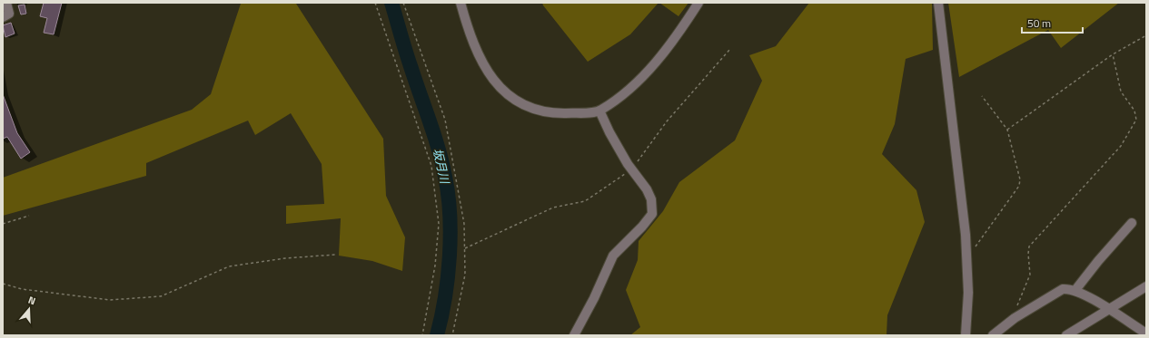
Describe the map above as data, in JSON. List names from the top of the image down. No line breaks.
{"water":["坂月川"],"scale_bar":"50 m","north":"top"}
